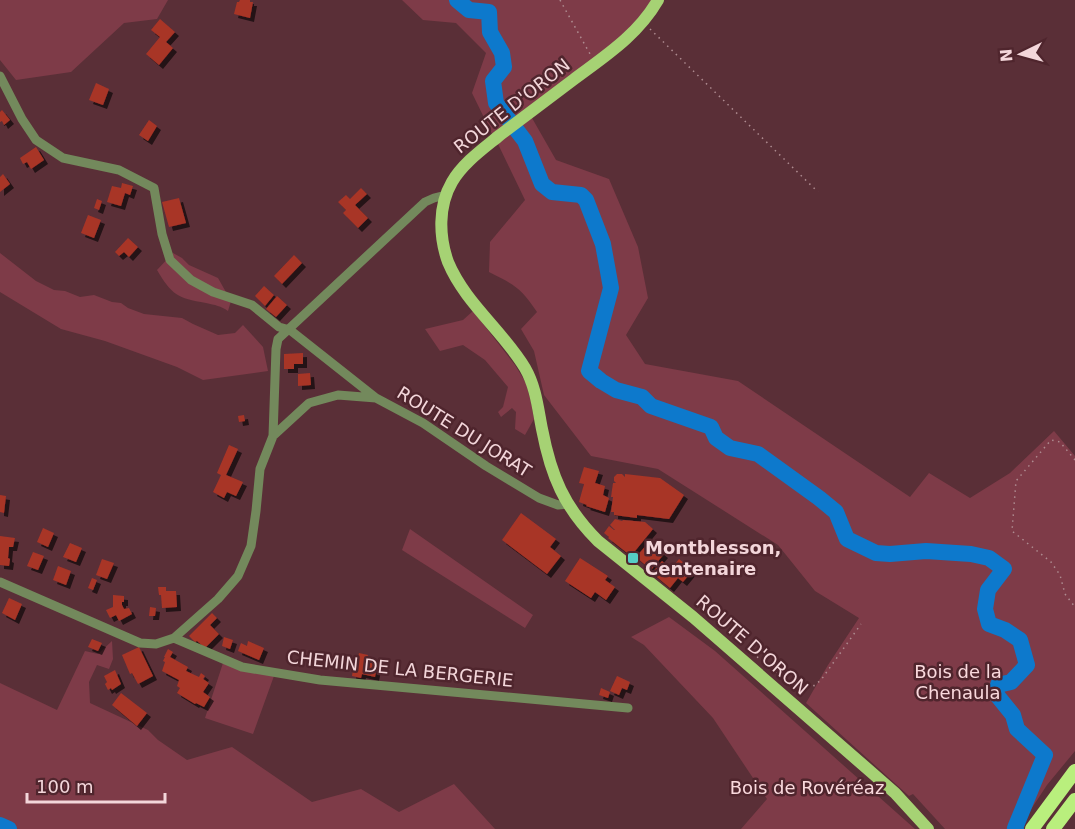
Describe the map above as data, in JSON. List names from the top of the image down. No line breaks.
{"streets":{"main road":["ROUTE D'ORON"],"street":["ROUTE DU JORAT","CHEMIN DE LA BERGERIE"]},"crossings":[["ROUTE D'ORON","ROUTE DU JORAT"],["ROUTE DU JORAT","CHEMIN DE LA BERGERIE"]],"parks":["Bois de la Chenaula","Bois de Rovéréaz"],"places":{"transit":["Montblesson, Centenaire"]},"scale_bar":"100 m","north":"left"}
